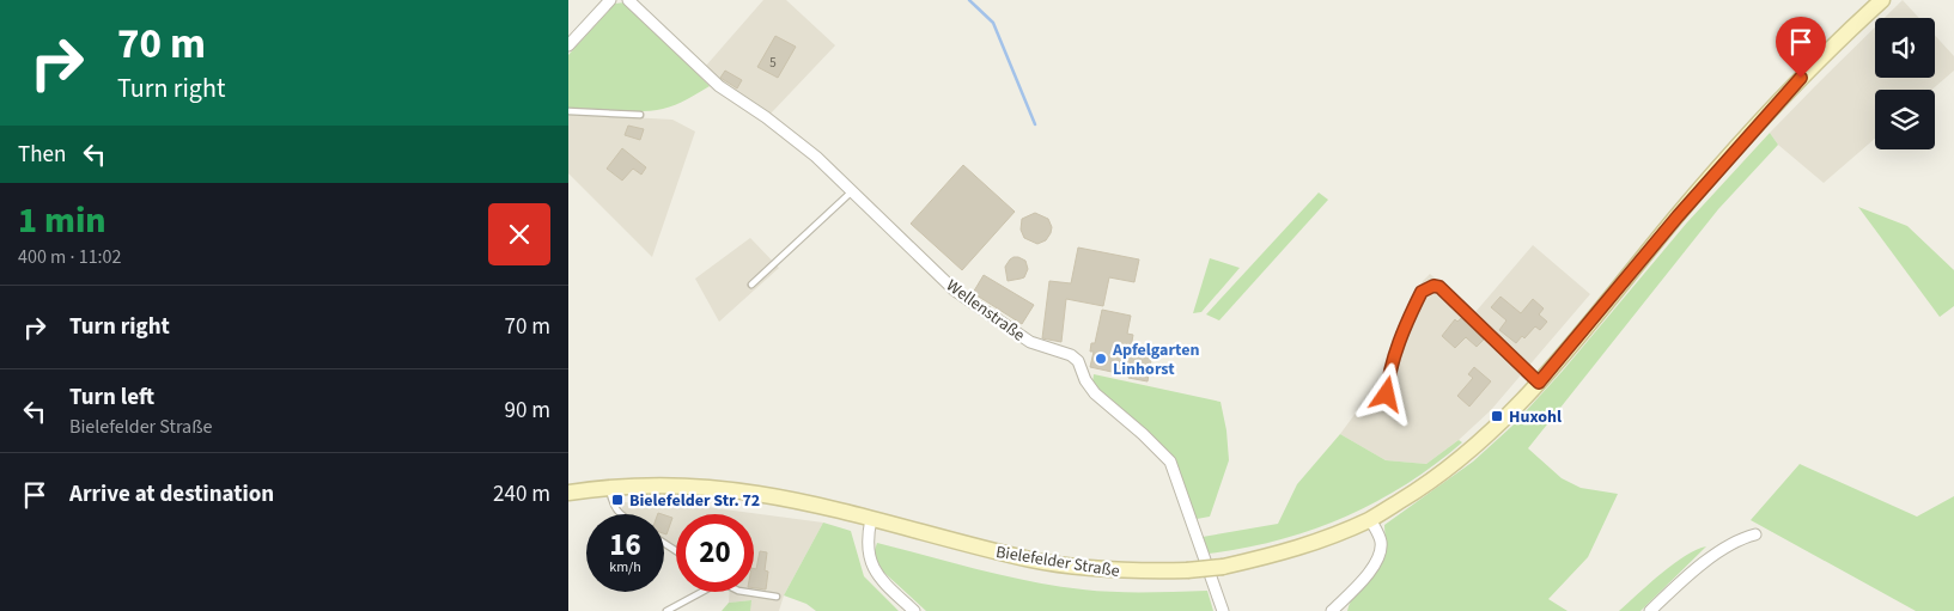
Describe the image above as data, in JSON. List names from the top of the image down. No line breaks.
{"streets":{"main road":["Bielefelder Straße"],"street":["Wellenstraße"]},"places":{"other":["Apfelgarten Linhorst"],"transit":["Huxohl","Bielefelder Str. 72"]},"house_numbers":["5"],"page":{"turn":["70 m","Turn right"],"then":"Then","heading":["1 min","400 m · 11:02"],"list":[{"name":"Turn right","value":"70 m"},{"name":"Turn left","note":"Bielefelder Straße","value":"90 m"},{"name":"Arrive at destination","value":"240 m"}],"speed":"16 km/h","limit":"20"}}
